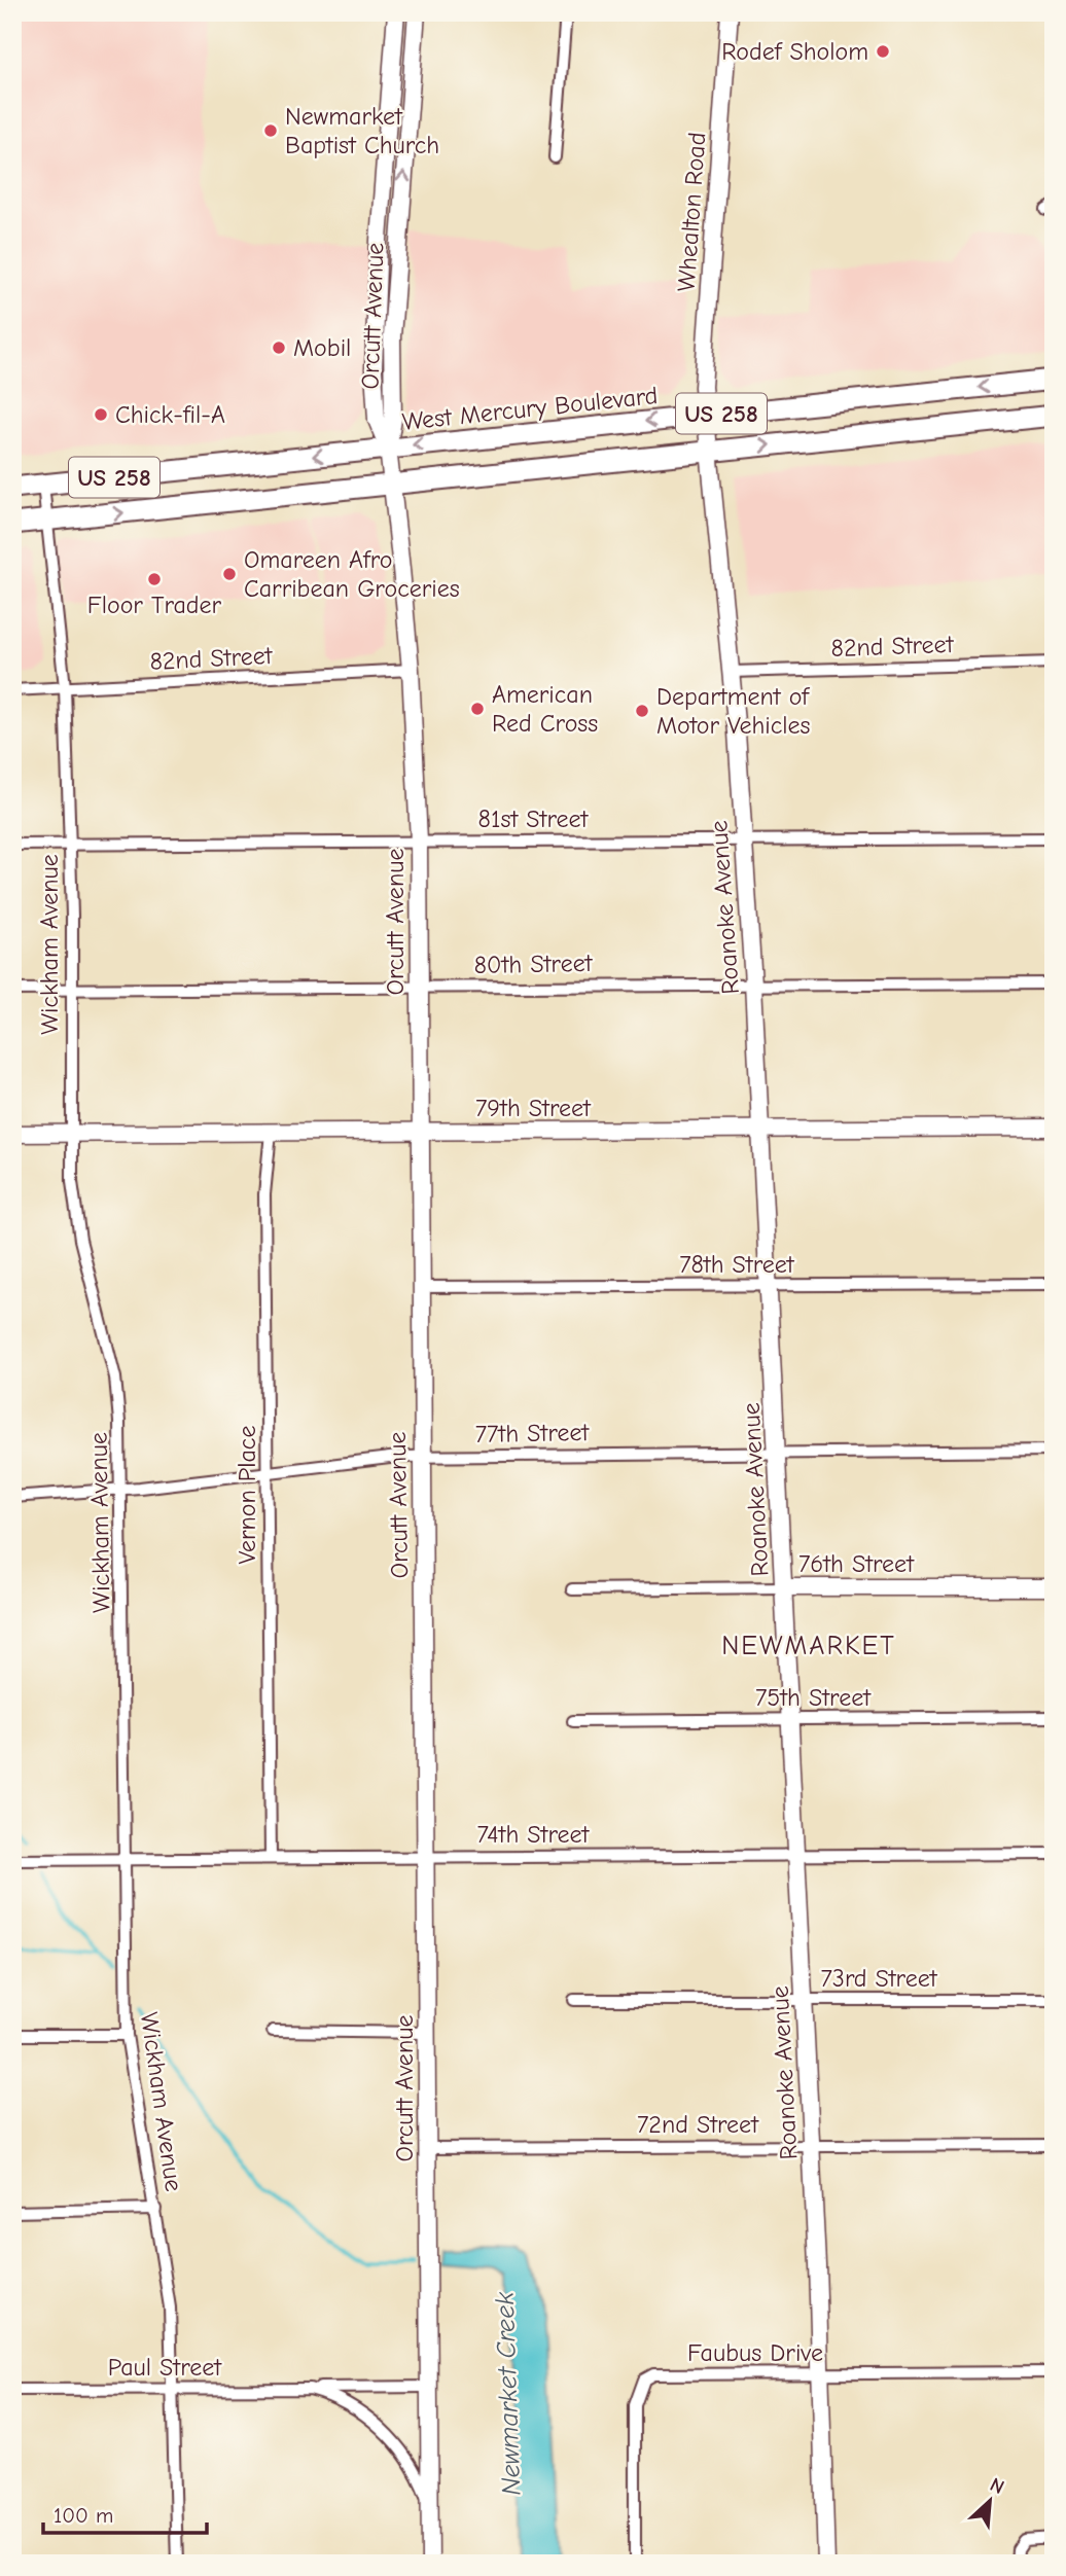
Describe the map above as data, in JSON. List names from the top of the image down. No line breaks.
{"streets":{"highway":["West Mercury Boulevard","US 258"],"street":["Whealton Road","Orcutt Avenue","82nd Street","81st Street","Roanoke Avenue","Wickham Avenue","80th Street","79th Street","78th Street","77th Street","Vernon Place","76th Street","75th Street","74th Street","73rd Street","72nd Street","Faubus Drive","Paul Street"]},"crossings":[["Whealton Road","West Mercury Boulevard"],["Whealton Road","Roanoke Avenue"],["Orcutt Avenue","West Mercury Boulevard"],["Orcutt Avenue","US 258"],["Orcutt Avenue","82nd Street"],["Orcutt Avenue","81st Street"],["Orcutt Avenue","80th Street"],["Orcutt Avenue","79th Street"],["Orcutt Avenue","78th Street"],["Orcutt Avenue","77th Street"],["Orcutt Avenue","74th Street"],["Orcutt Avenue","72nd Street"],["Orcutt Avenue","Paul Street"],["West Mercury Boulevard","Roanoke Avenue"],["West Mercury Boulevard","Wickham Avenue"],["US 258","Roanoke Avenue"],["US 258","Wickham Avenue"],["82nd Street","Roanoke Avenue"],["82nd Street","Wickham Avenue"],["81st Street","Roanoke Avenue"],["81st Street","Wickham Avenue"],["Roanoke Avenue","80th Street"],["Roanoke Avenue","79th Street"],["Roanoke Avenue","78th Street"],["Roanoke Avenue","77th Street"],["Roanoke Avenue","76th Street"],["Roanoke Avenue","75th Street"],["Roanoke Avenue","74th Street"],["Roanoke Avenue","73rd Street"],["Roanoke Avenue","72nd Street"],["Roanoke Avenue","Faubus Drive"],["Wickham Avenue","80th Street"],["Wickham Avenue","79th Street"],["Wickham Avenue","77th Street"],["Wickham Avenue","74th Street"],["Wickham Avenue","Paul Street"],["79th Street","Vernon Place"],["77th Street","Vernon Place"],["Vernon Place","74th Street"]],"districts":["NEWMARKET"],"water":["Newmarket Creek"],"places":["Rodef Sholom","Newmarket Baptist Church","Mobil","Chick-fil-A","Omareen Afro Carribean Groceries","Floor Trader","American Red Cross","Department of Motor Vehicles"],"scale_bar":"100 m","north":"top right"}
